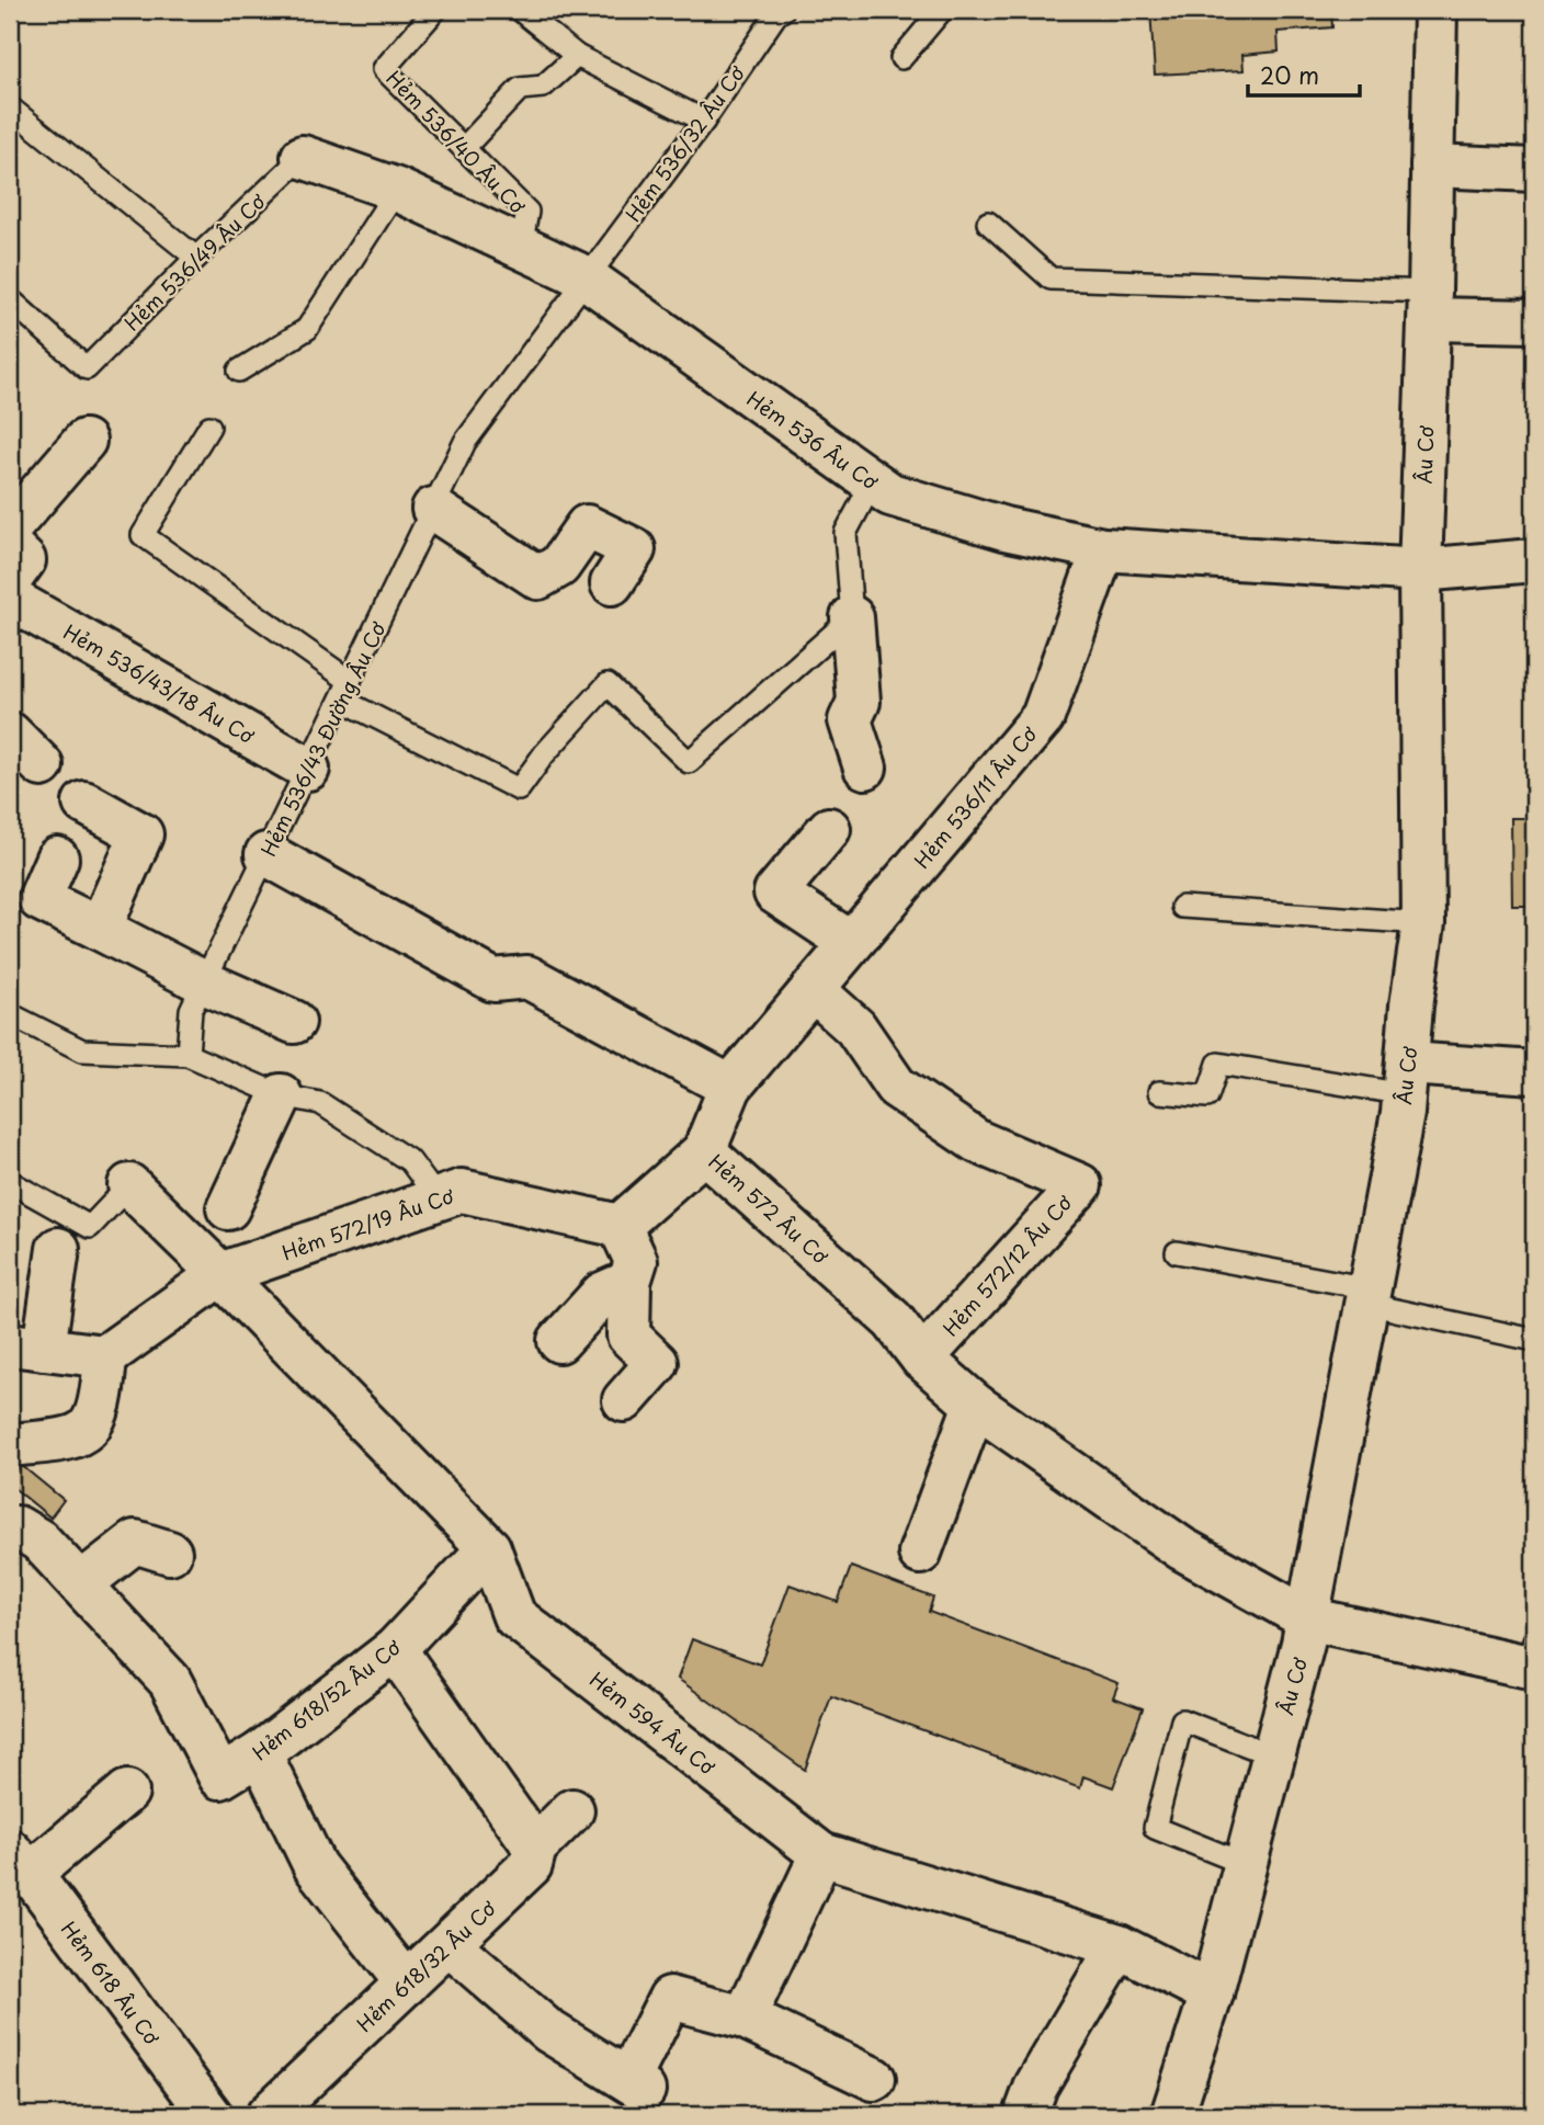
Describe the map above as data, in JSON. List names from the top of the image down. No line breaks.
{"streets":{"street":["Hẻm 536 Âu Cơ","Âu Cơ","Hẻm 536/43/18 Âu Cơ","Hẻm 536/11 Âu Cơ","Hẻm 572 Âu Cơ","Hẻm 572/19 Âu Cơ","Hẻm 572/12 Âu Cơ","Hẻm 618/52 Âu Cơ","Hẻm 594 Âu Cơ","Hẻm 618/32 Âu Cơ","Hẻm 618 Âu Cơ"],"lane":["Hẻm 536/40 Âu Cơ","Hẻm 536/32 Âu Cơ","Hẻm 536/49 Âu Cơ","Hẻm 536/43 Đường Âu Cơ"]},"crossings":[["Hẻm 536/40 Âu Cơ","Hẻm 536 Âu Cơ"],["Hẻm 536/32 Âu Cơ","Hẻm 536 Âu Cơ"],["Hẻm 536/32 Âu Cơ","Hẻm 536/43 Đường Âu Cơ"],["Hẻm 536/49 Âu Cơ","Hẻm 536 Âu Cơ"],["Hẻm 536 Âu Cơ","Âu Cơ"],["Hẻm 536 Âu Cơ","Hẻm 536/43 Đường Âu Cơ"],["Hẻm 536 Âu Cơ","Hẻm 536/11 Âu Cơ"],["Âu Cơ","Hẻm 572 Âu Cơ"],["Âu Cơ","Hẻm 594 Âu Cơ"],["Hẻm 536/43/18 Âu Cơ","Hẻm 536/43 Đường Âu Cơ"],["Hẻm 536/11 Âu Cơ","Hẻm 572 Âu Cơ"],["Hẻm 536/11 Âu Cơ","Hẻm 572/12 Âu Cơ"],["Hẻm 572 Âu Cơ","Hẻm 572/12 Âu Cơ"],["Hẻm 572/19 Âu Cơ","Hẻm 594 Âu Cơ"],["Hẻm 618/52 Âu Cơ","Hẻm 594 Âu Cơ"]],"scale_bar":"20 m"}
